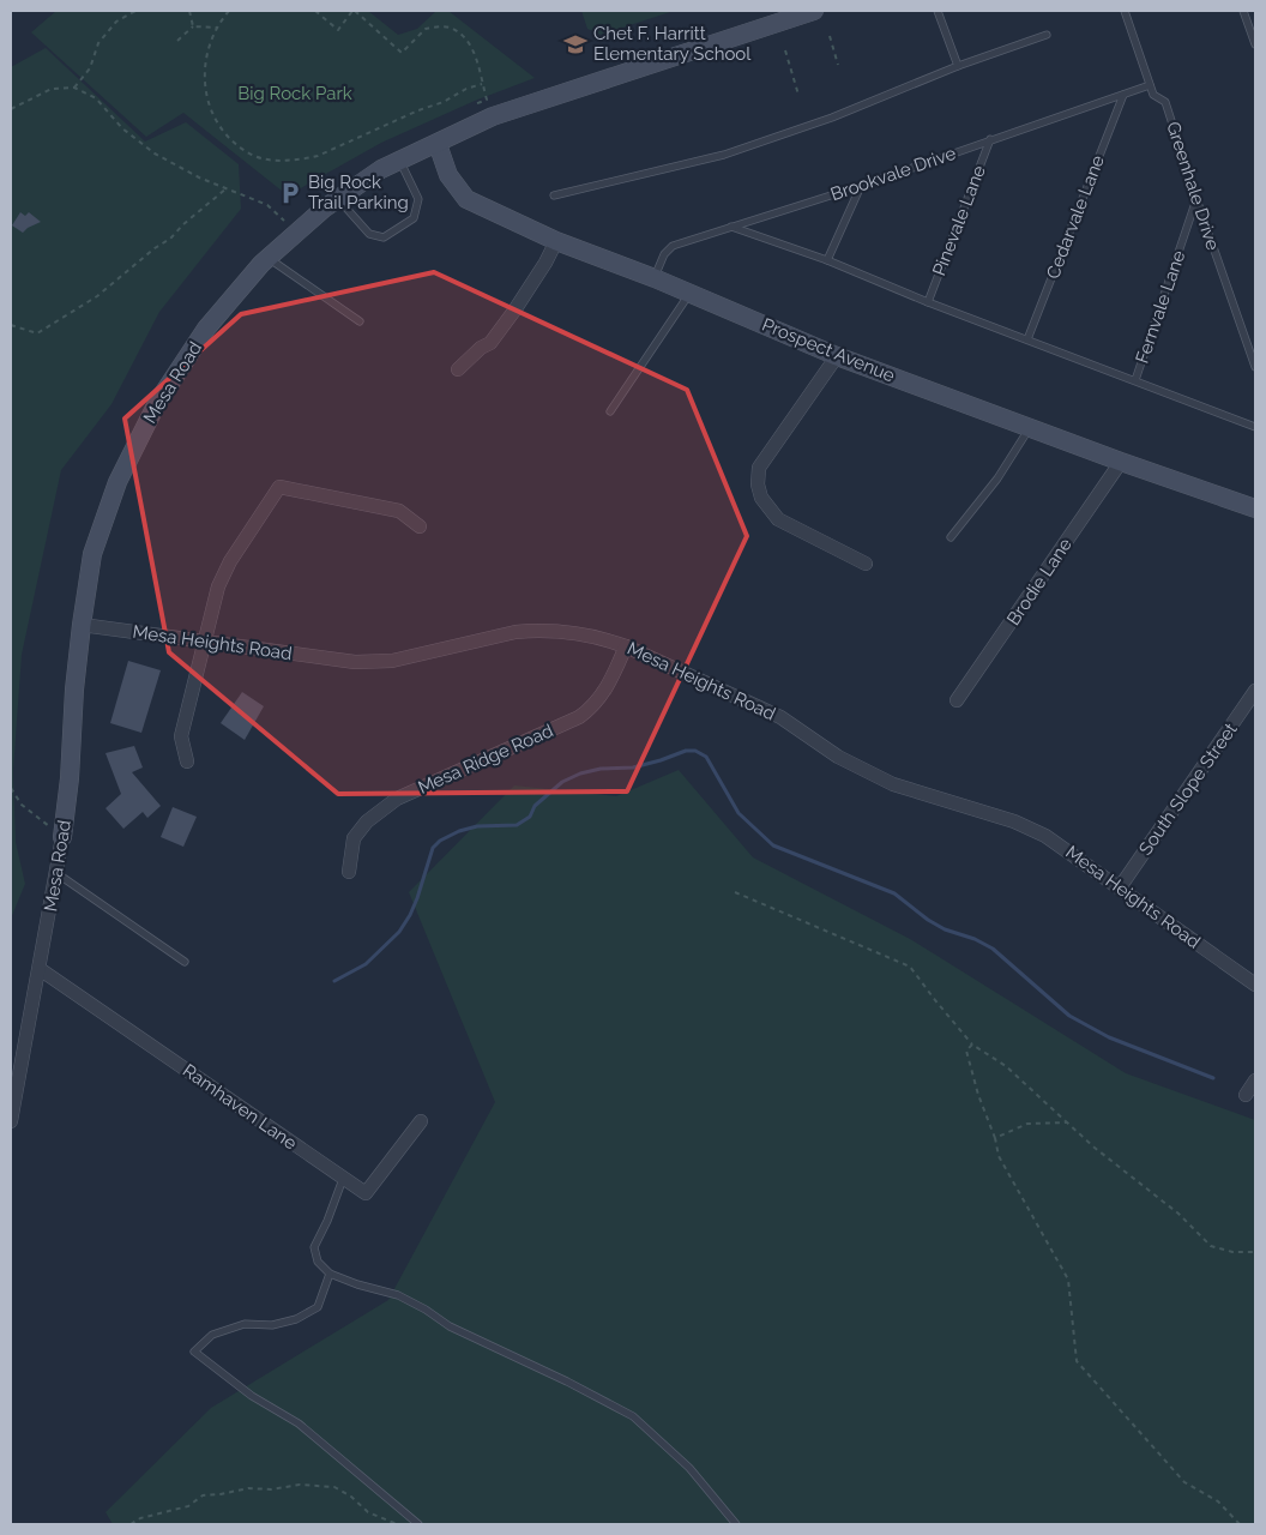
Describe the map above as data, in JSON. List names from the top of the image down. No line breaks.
{"streets":{"street":["Prospect Avenue","Mesa Road","Brodie Lane","Mesa Heights Road","Mesa Ridge Road","South Slope Street","Ramhaven Lane"],"lane":["Brookvale Drive","Greenhale Drive","Cedarvale Lane","Pinevale Lane","Fernvale Lane"]},"crossings":[["Brookvale Drive","Greenhale Drive"],["Brookvale Drive","Cedarvale Lane"],["Brookvale Drive","Pinevale Lane"],["Brookvale Drive","Prospect Avenue"],["Greenhale Drive","Fernvale Lane"],["Prospect Avenue","Mesa Road"],["Prospect Avenue","Brodie Lane"],["Mesa Road","Mesa Heights Road"],["Mesa Road","Ramhaven Lane"],["Mesa Heights Road","Mesa Ridge Road"],["Mesa Heights Road","South Slope Street"]],"parks":["Big Rock Park"],"places":{"school or university":["Chet F. Harritt Elementary School"],"parking":["Big Rock Trail Parking"]}}
